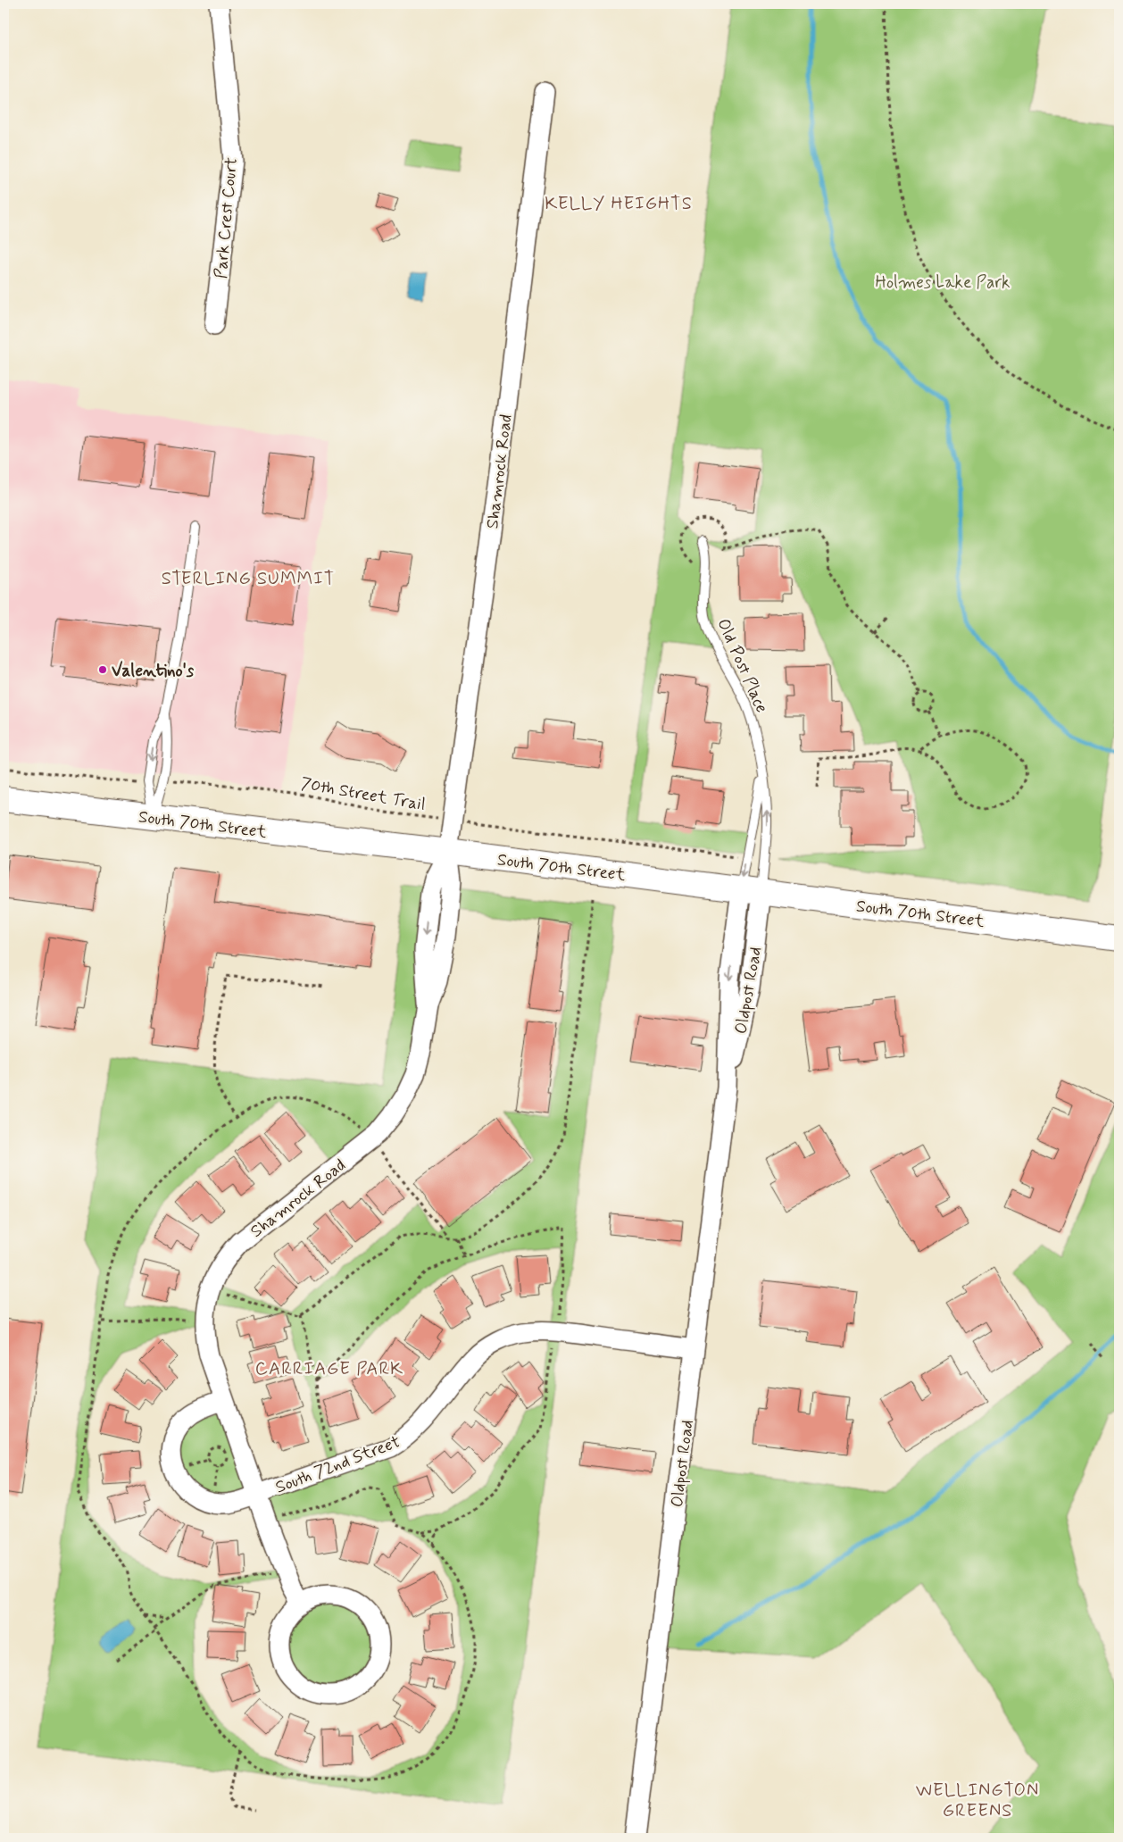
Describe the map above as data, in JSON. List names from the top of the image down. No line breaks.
{"streets":{"main road":["South 70th Street"],"street":["Park Crest Court","Shamrock Road","Oldpost Road","South 72nd Street"],"lane":["Old Post Place"],"path":["70th Street Trail"]},"crossings":[["Shamrock Road","70th Street Trail"],["Shamrock Road","South 70th Street"],["Shamrock Road","South 72nd Street"],["Old Post Place","70th Street Trail"],["Old Post Place","South 70th Street"],["Old Post Place","Oldpost Road"],["South 70th Street","Oldpost Road"],["Oldpost Road","South 72nd Street"]],"districts":["KELLY HEIGHTS","STERLING SUMMIT","CARRIAGE PARK","WELLINGTON GREENS"],"parks":["Holmes Lake Park"],"places":["Valentino's"]}
